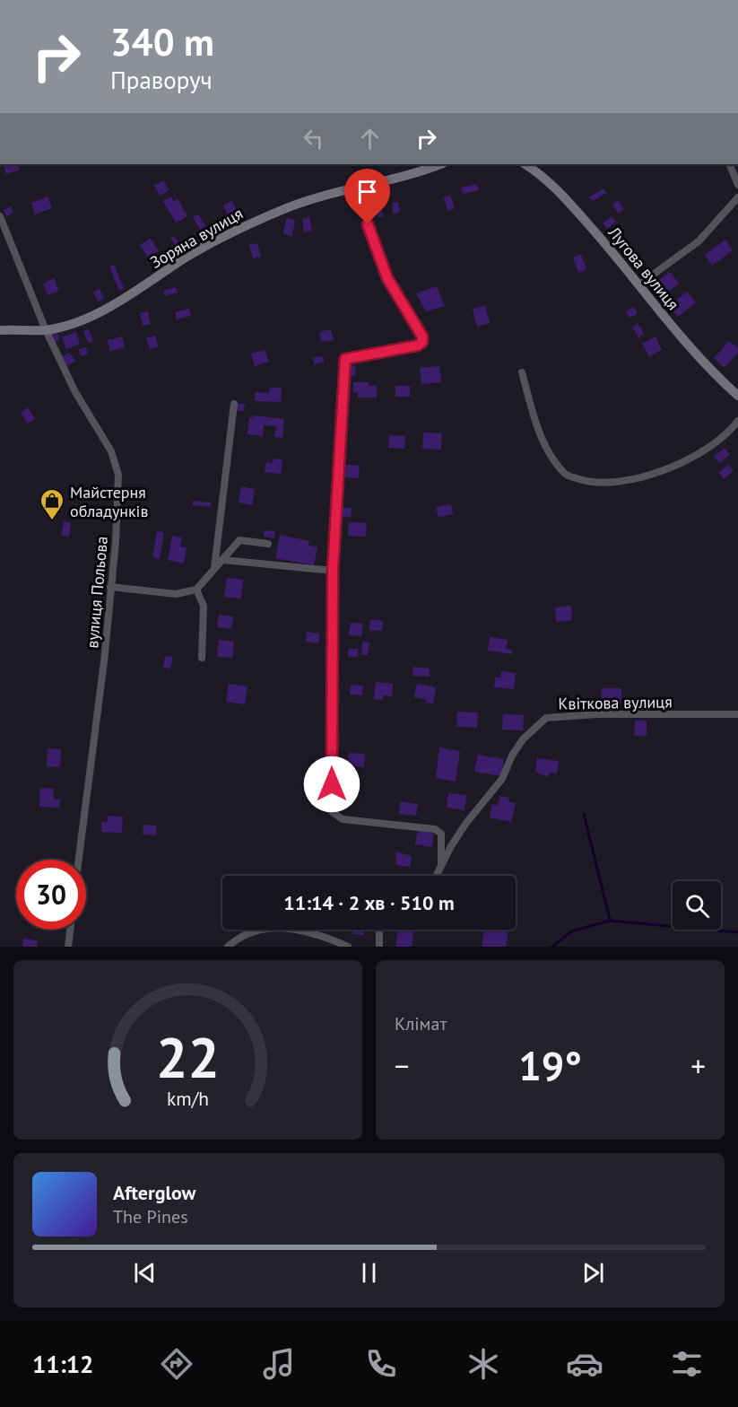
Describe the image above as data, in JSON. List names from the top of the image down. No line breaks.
{"streets":{"street":["Зоряна вулиця","Лугова вулиця","вулиця Польова","Квіткова вулиця"]},"crossings":[["Зоряна вулиця","вулиця Польова"]],"places":{"shop":["Майстерня обладунків"]},"page":{"turn":["340 m","Праворуч"],"limit":"30","trip":"11:14 · 2 хв · 510 m","tile":"Клімат","heat":["−","19°","+"],"song":["Afterglow","The Pines"],"tabs":"11:12","gauge":["22","km/h"]}}
